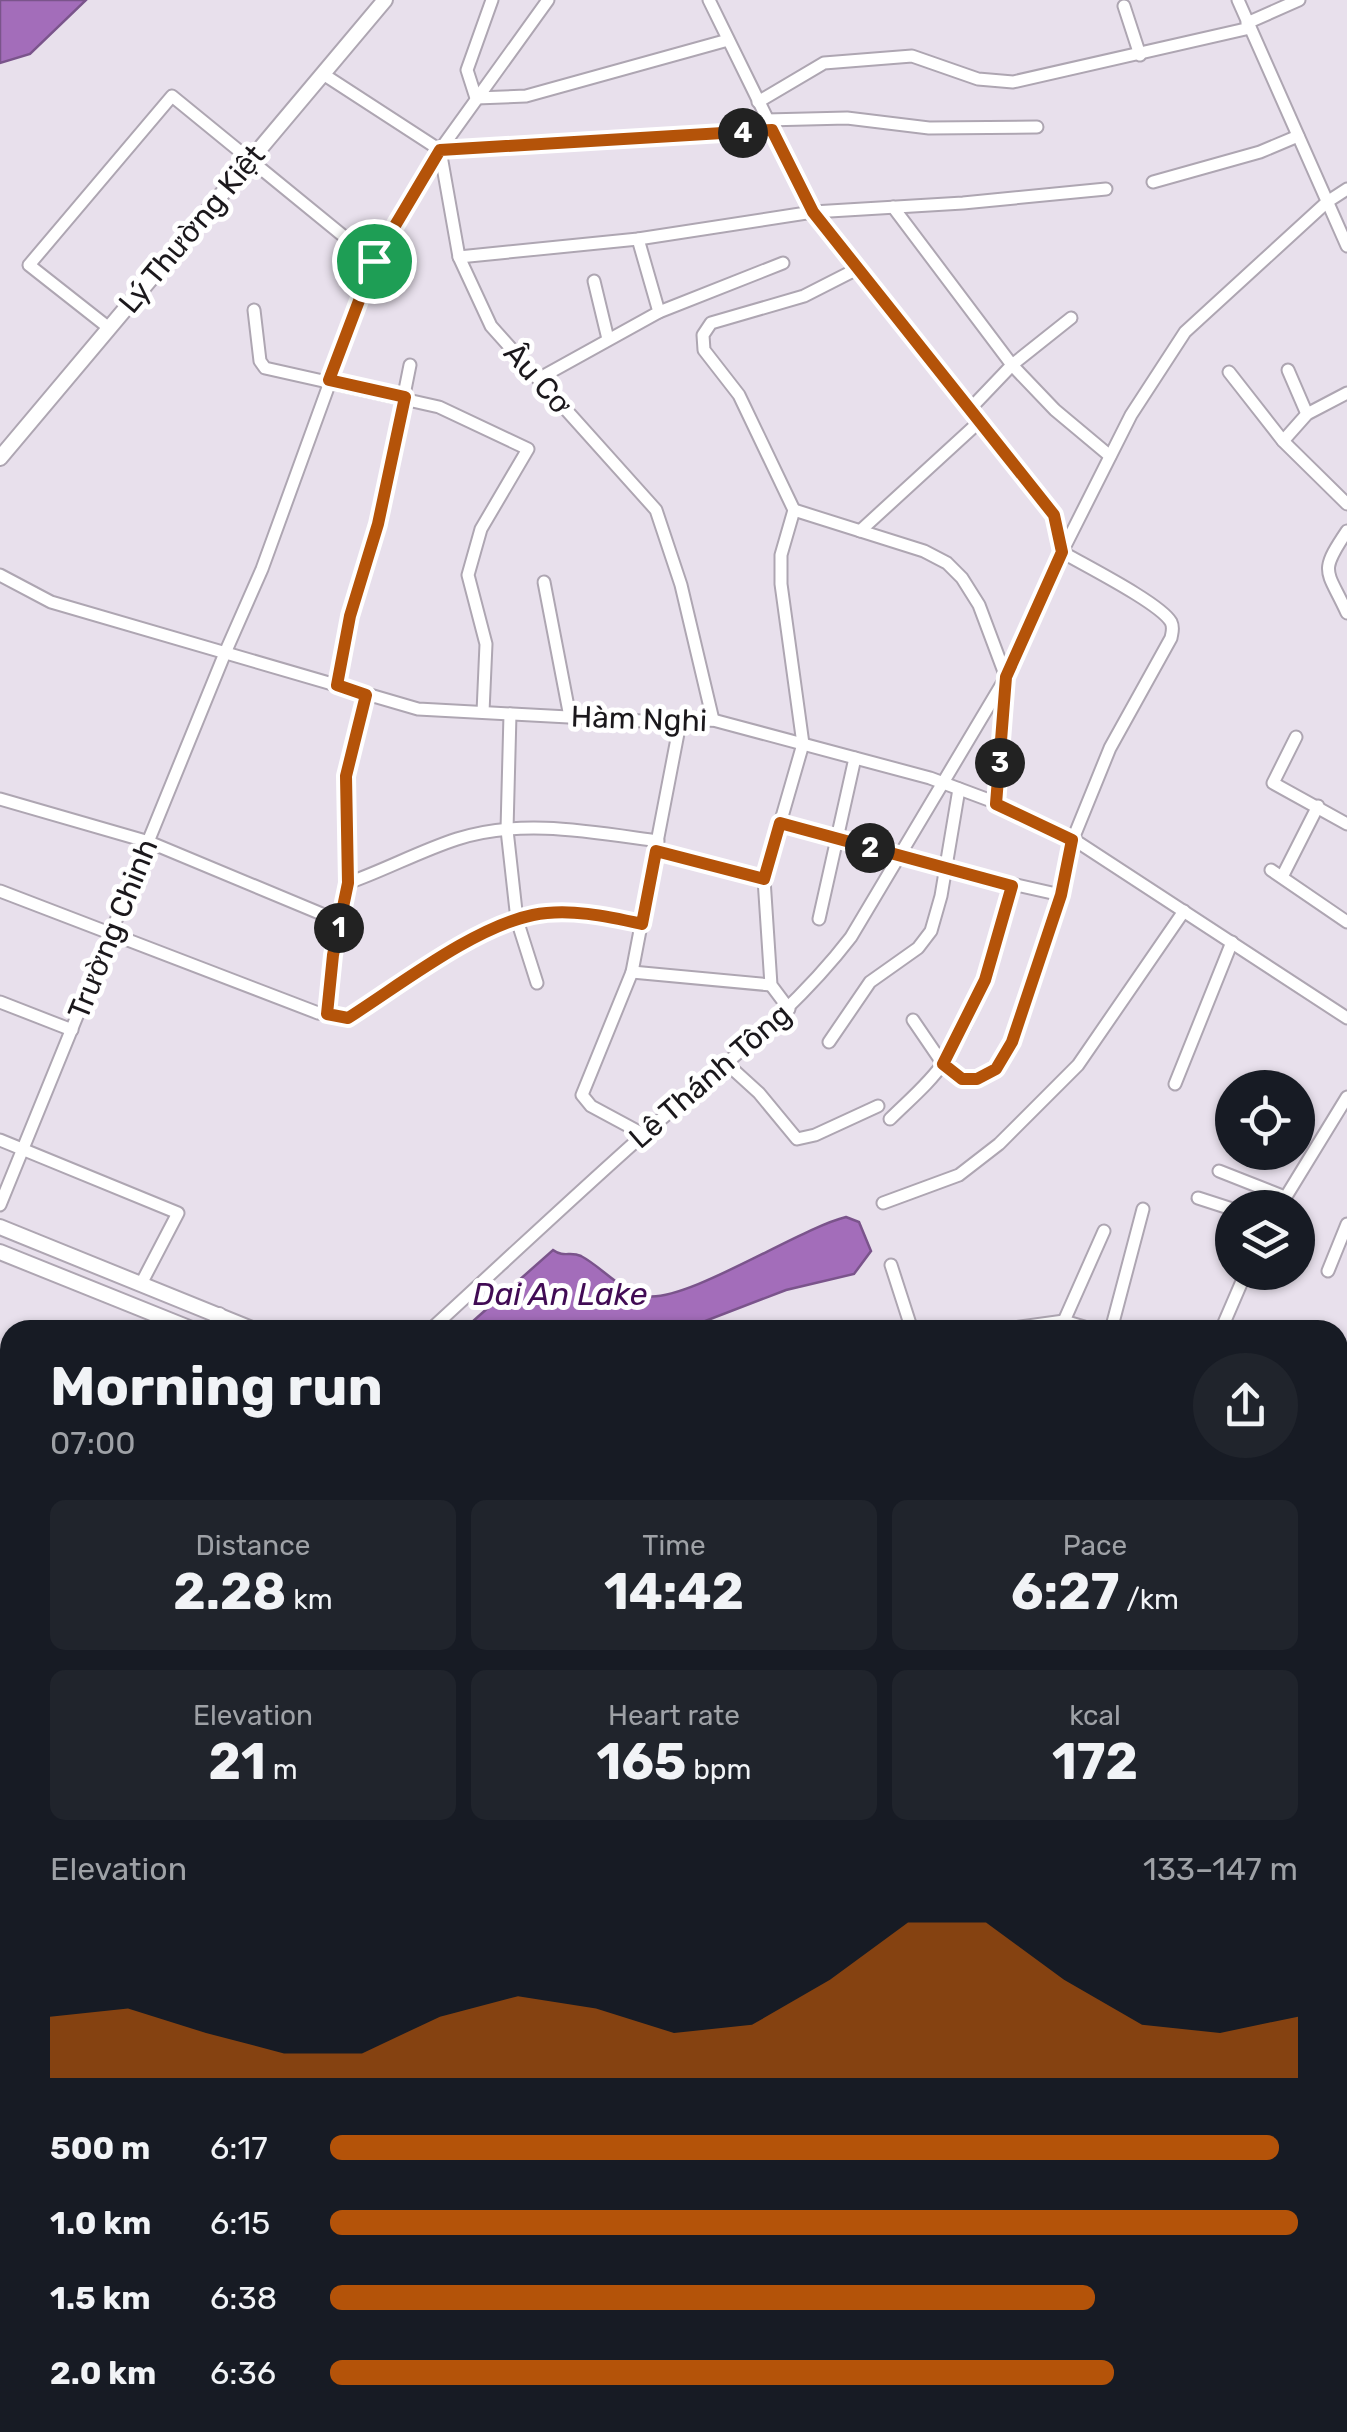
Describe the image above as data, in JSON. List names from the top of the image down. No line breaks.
{"streets":{"main road":["Lý Thường Kiệt"],"street":["Âu Cơ","Hàm Nghi","Trường Chinh","Lê Thánh Tông"]},"crossings":[["Âu Cơ","Hàm Nghi"],["Âu Cơ","Trường Chinh"],["Hàm Nghi","Trường Chinh"],["Hàm Nghi","Lê Thánh Tông"]],"water":["Dai An Lake"],"page":{"pins":["4","3","2","1"],"heading":["Morning run","07:00"],"stats":[["Distance","2.28 km"],["Time","14:42"],["Pace","6:27 /km"],["Elevation","21 m"],["Heart rate","165 bpm"],["kcal","172"]],"chart":["Elevation","133–147 m"],"list":[{"name":"500 m","note":"6:17"},{"name":"1.0 km","note":"6:15"},{"name":"1.5 km","note":"6:38"},{"name":"2.0 km","note":"6:36"}]}}
